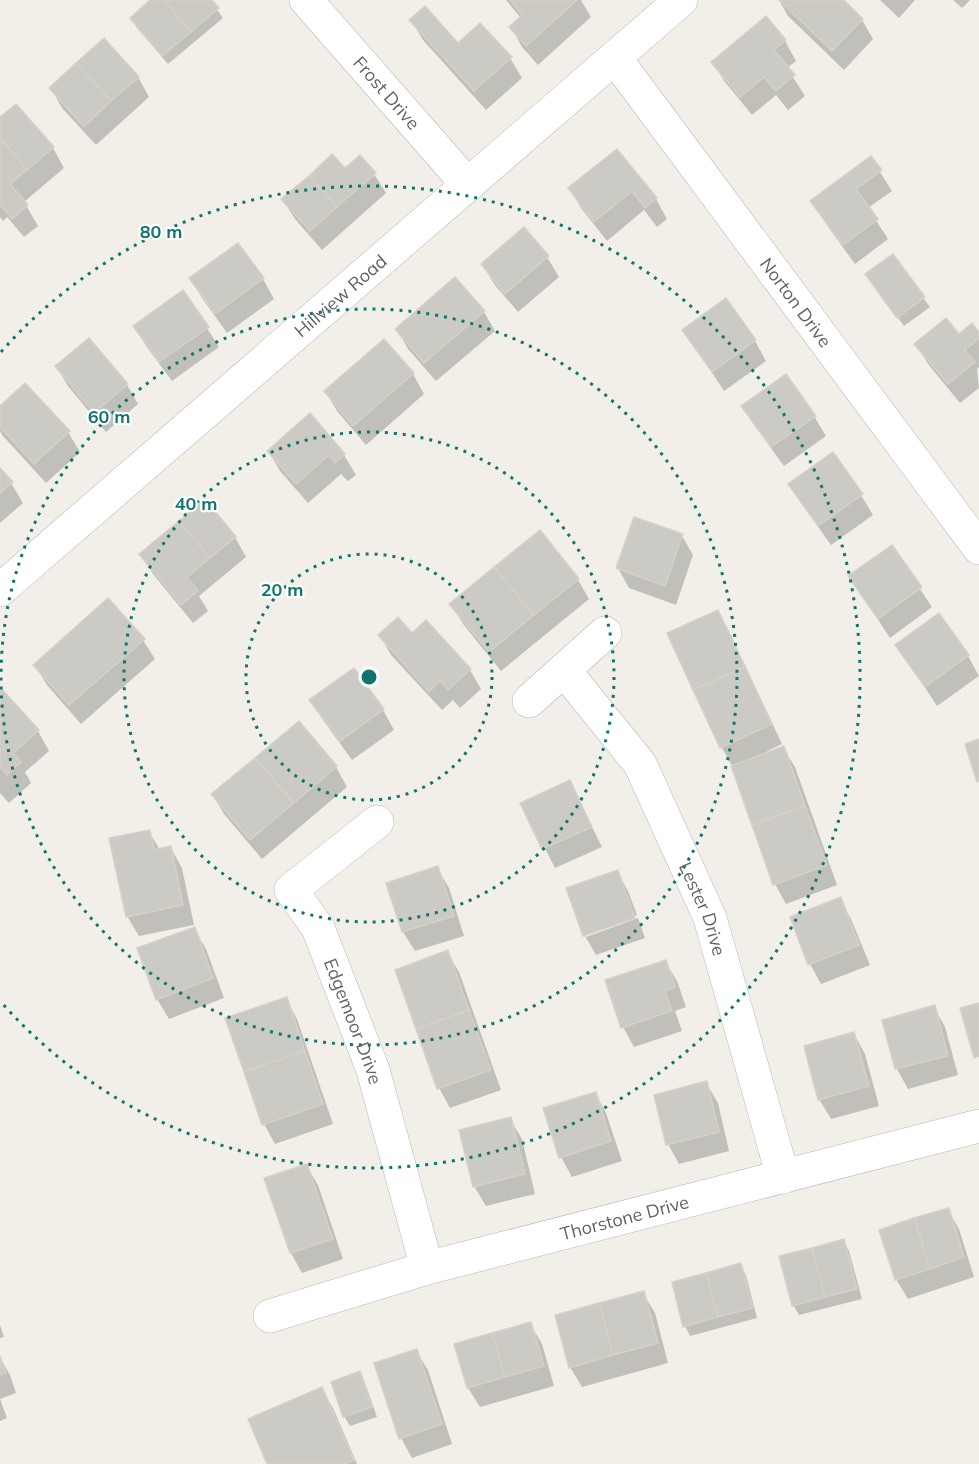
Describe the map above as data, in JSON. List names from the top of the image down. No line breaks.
{"streets":{"street":["Frost Drive","Hillview Road","Norton Drive","Lester Drive","Edgemoor Drive","Thorstone Drive"]},"crossings":[["Frost Drive","Hillview Road"],["Hillview Road","Norton Drive"],["Lester Drive","Thorstone Drive"],["Edgemoor Drive","Thorstone Drive"]],"rings":["80 m","60 m","40 m","20 m"]}
